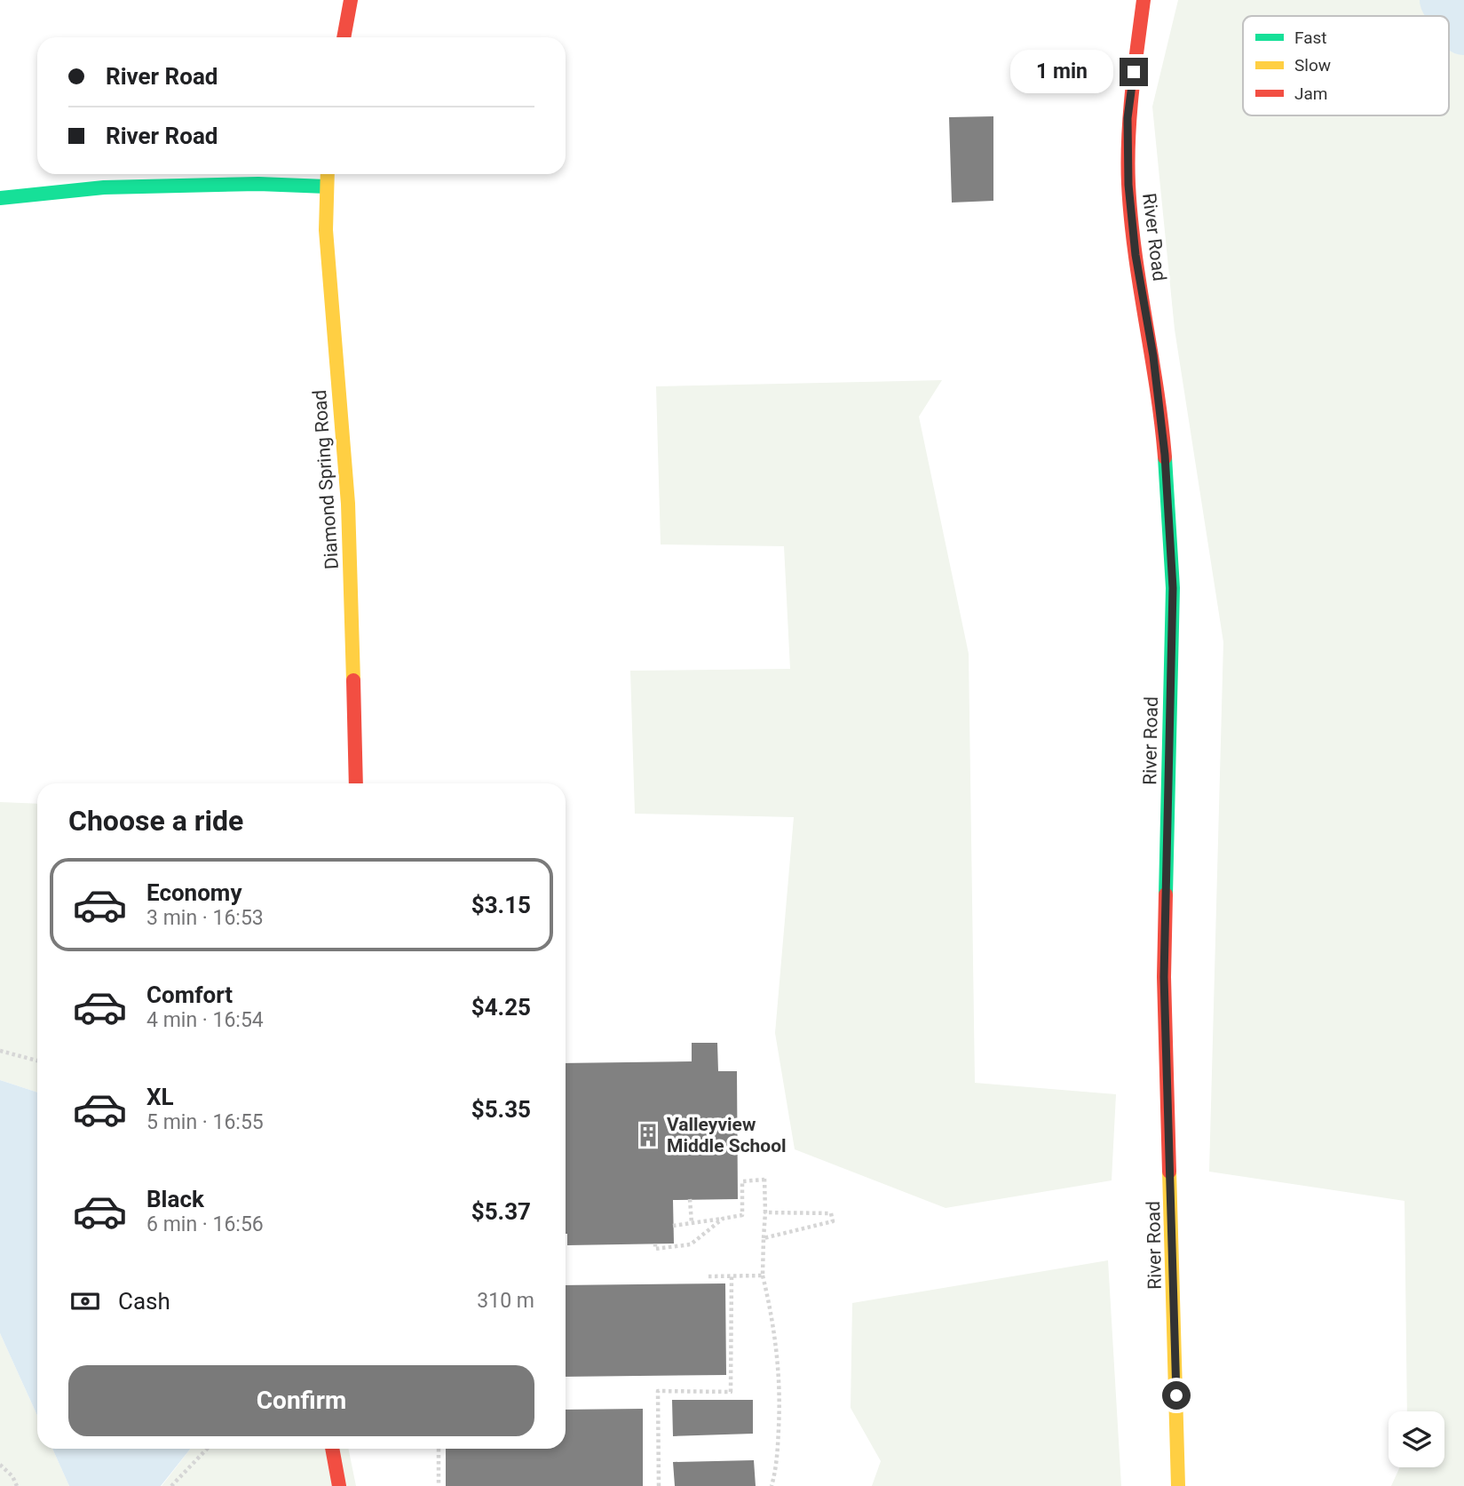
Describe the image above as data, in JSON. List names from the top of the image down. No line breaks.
{"streets":{"street":["River Road","Diamond Spring Road"]},"places":{"building":["Valleyview Middle School"]},"legend":["Fast","Slow","Jam"],"page":{"banner":["River Road","River Road"],"bubble":"1 min","heading":"Choose a ride","list":[{"name":"Economy","note":"3 min · 16:53","value":"$3.15"},{"name":"Comfort","note":"4 min · 16:54","value":"$4.25"},{"name":"XL","note":"5 min · 16:55","value":"$5.35"},{"name":"Black","note":"6 min · 16:56","value":"$5.37"}],"pay":["Cash","310 m"],"buttons":"Confirm"}}
